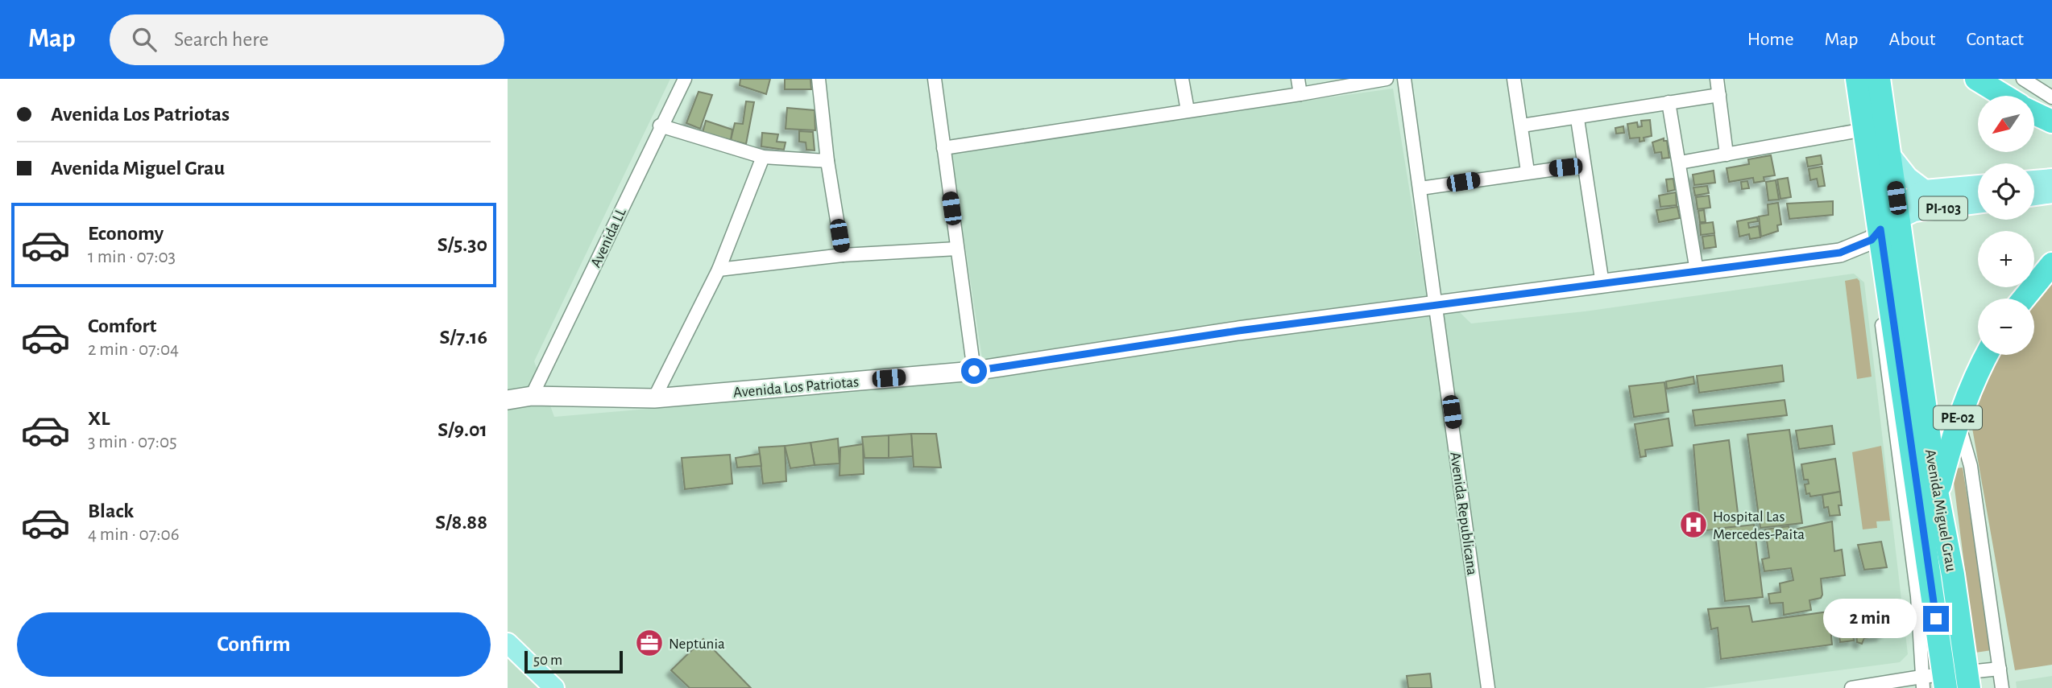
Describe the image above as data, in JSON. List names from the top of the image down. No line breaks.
{"streets":{"highway":["PE-02","Avenida Miguel Grau"],"main road":["PI-103"],"street":["Avenida LL","Avenida Los Patriotas","Avenida Republicana"]},"crossings":[["PI-103","Avenida Los Patriotas"],["PI-103","PE-02"],["PI-103","Avenida Miguel Grau"],["Avenida LL","Avenida Los Patriotas"],["Avenida Los Patriotas","PE-02"],["Avenida Los Patriotas","Avenida Miguel Grau"],["Avenida Los Patriotas","Avenida Republicana"],["PE-02","Avenida Miguel Grau"]],"places":{"hospital":["Hospital Las Mercedes-Paita"],"office":["Neptunia"]},"scale_bar":"50 m","north":"bottom left","page":{"header":"Map","search":"Search here","nav":["Home","Map","About","Contact"],"banner":["Avenida Los Patriotas","Avenida Miguel Grau"],"map_buttons":["+","−"],"list":[{"name":"Economy","note":"1 min · 07:03","value":"S/5.30"},{"name":"Comfort","note":"2 min · 07:04","value":"S/7.16"},{"name":"XL","note":"3 min · 07:05","value":"S/9.01"},{"name":"Black","note":"4 min · 07:06","value":"S/8.88"}],"bubble":"2 min","buttons":"Confirm","scale":"50 m"}}
